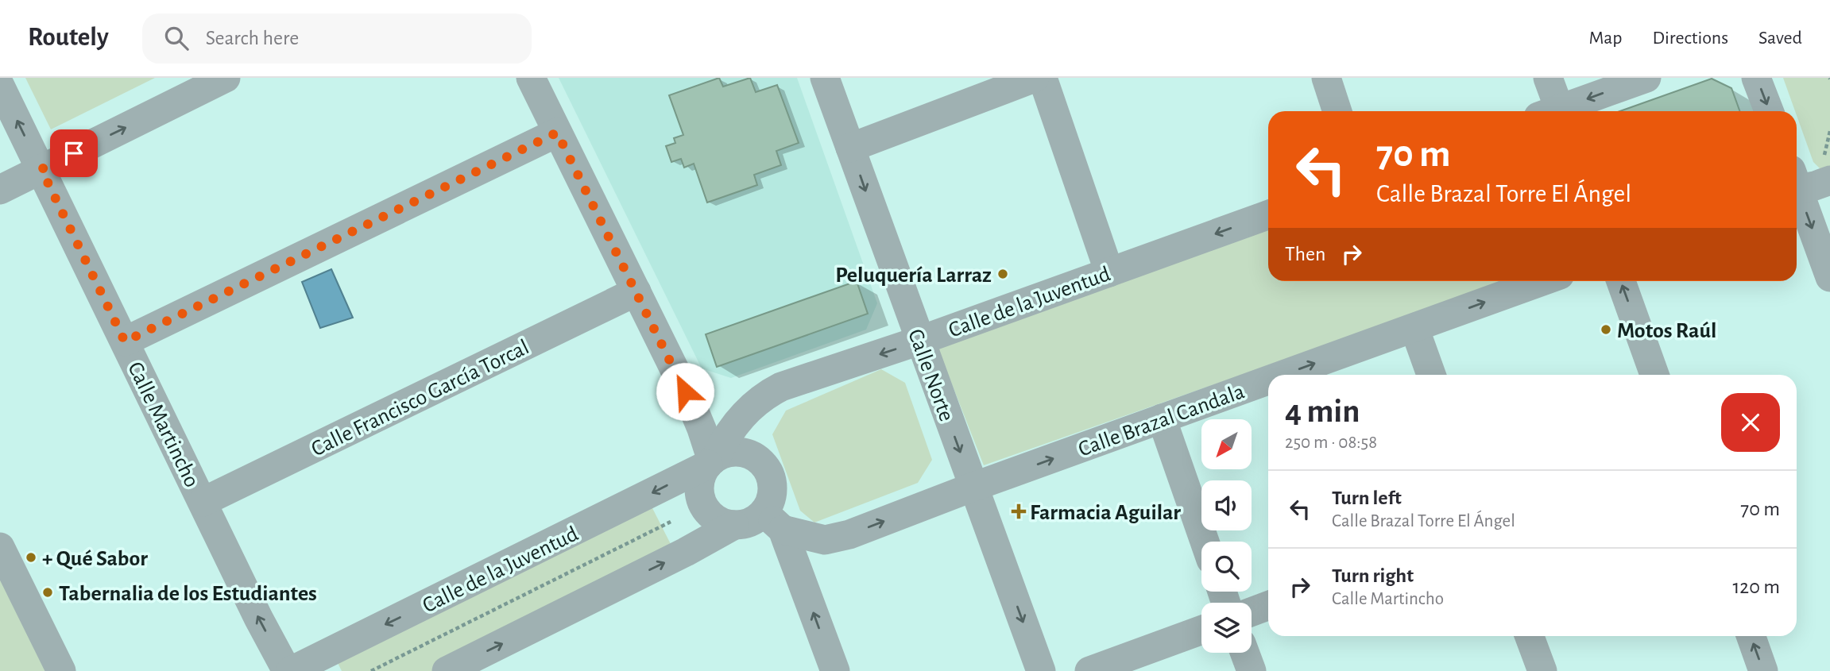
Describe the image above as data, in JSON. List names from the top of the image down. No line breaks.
{"streets":{"street":["Calle de la Juventud","Calle Norte","Calle Francisco García Torcal","Calle Brazal Candala","Calle Martincho"]},"crossings":[["Calle de la Juventud","Calle Norte"],["Calle de la Juventud","Calle Brazal Candala"],["Calle de la Juventud","Calle Martincho"],["Calle Norte","Calle Brazal Candala"],["Calle Francisco García Torcal","Calle Martincho"]],"one_way":["Calle Brazal Candala"],"places":{"other":["Peluquería Larraz","Motos Raúl","+ Qué Sabor","Tabernalia de los Estudiantes"],"health":["Farmacia Aguilar"]},"north":"bottom left","page":{"header":"Routely","search":"Search here","nav":["Map","Directions","Saved"],"turn":["70 m","Calle Brazal Torre El Ángel"],"then":"Then","heading":["4 min","250 m · 08:58"],"list":[{"name":"Turn left","note":"Calle Brazal Torre El Ángel","value":"70 m"},{"name":"Turn right","note":"Calle Martincho","value":"120 m"}]}}
